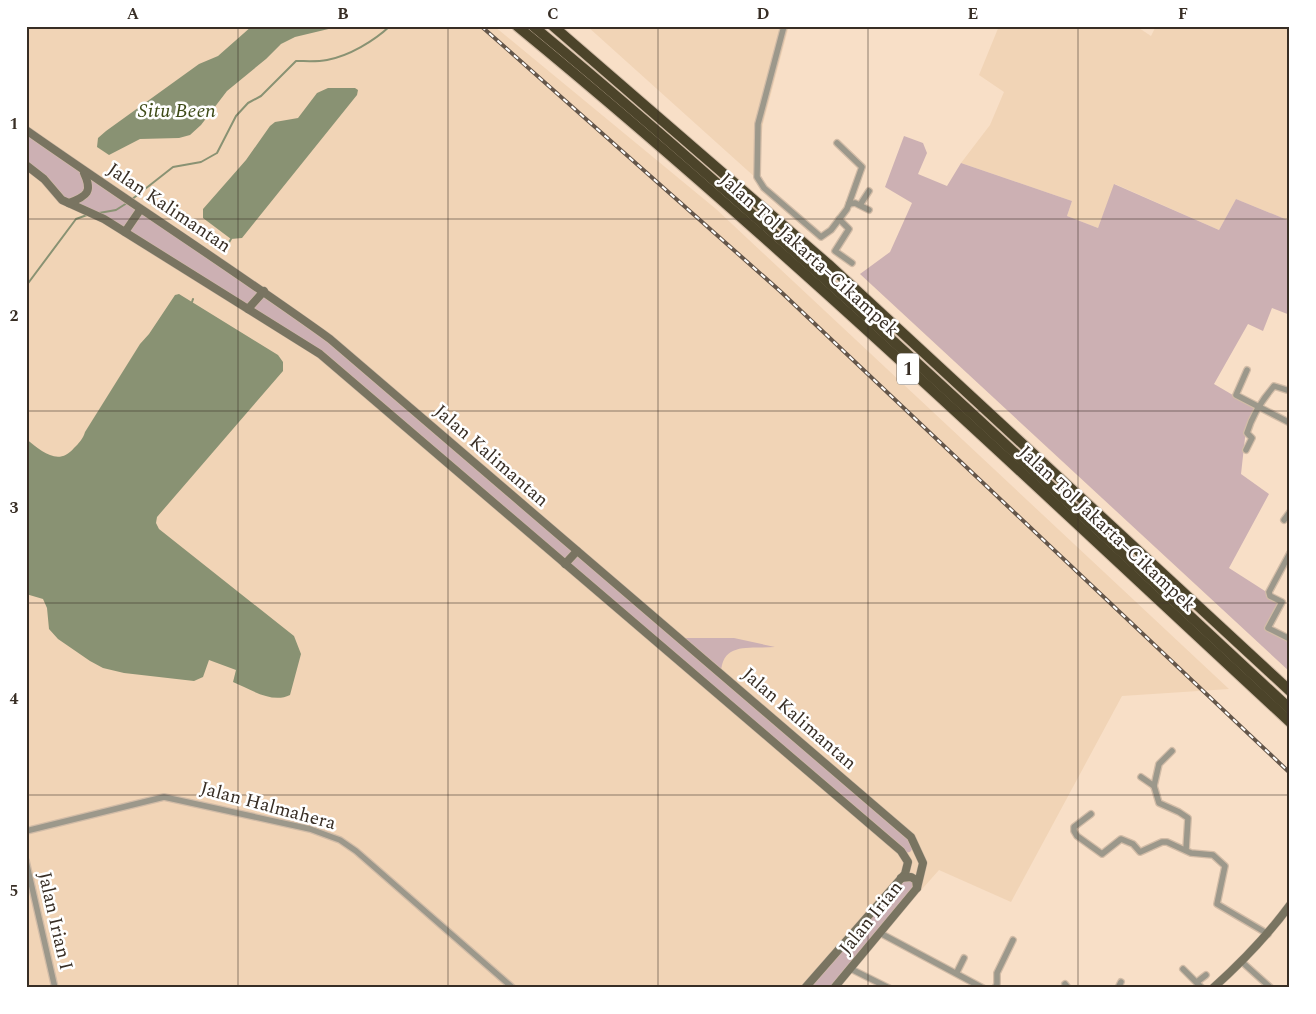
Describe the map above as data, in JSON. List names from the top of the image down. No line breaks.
{"streets":{"highway":["Jalan Tol Jakarta–Cikampek","1"],"street":["Jalan Kalimantan","Jalan Halmahera","Jalan Irian","Jalan Irian I"]},"crossings":[["Jalan Kalimantan","Jalan Irian"]],"water":["Situ Been"],"grid":{"columns":["A","B","C","D","E","F"],"rows":["1","2","3","4","5"]}}
